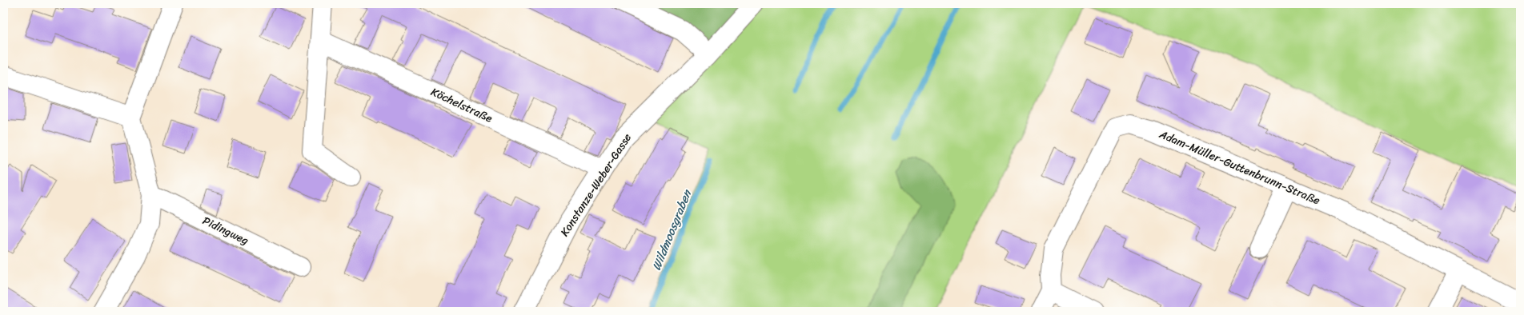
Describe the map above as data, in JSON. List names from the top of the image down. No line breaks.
{"streets":{"street":["Köchelstraße","Adam-Müller-Guttenbrunn-Straße","Konstanze-Weber-Gasse","Pidingweg"]},"crossings":[["Köchelstraße","Konstanze-Weber-Gasse"]],"water":["Wildmoosgraben"]}
